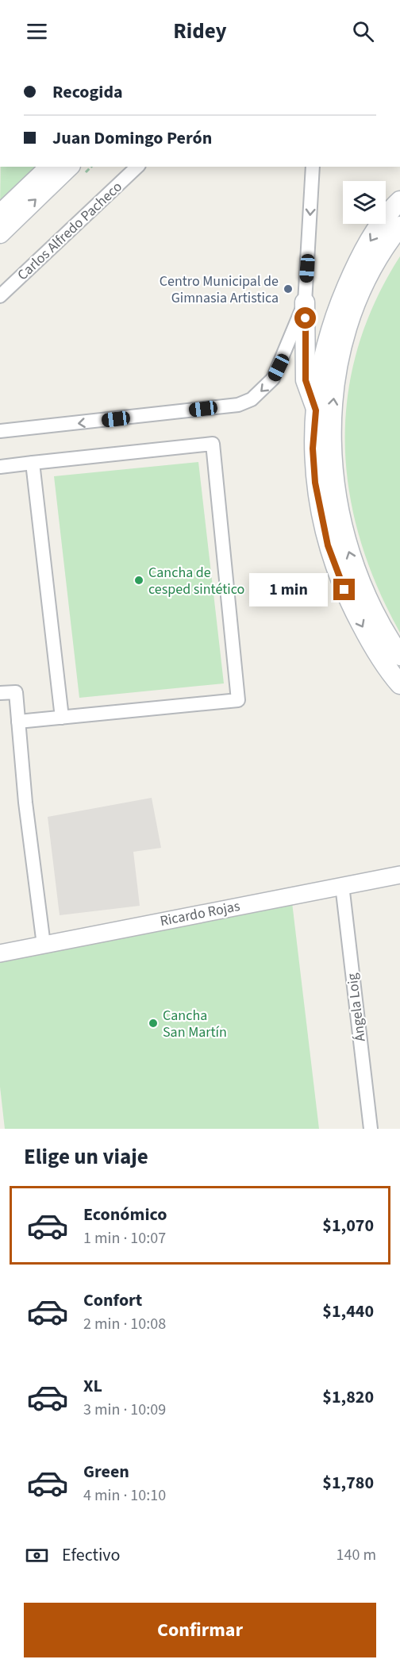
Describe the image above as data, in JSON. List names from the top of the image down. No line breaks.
{"streets":{"street":["Carlos Alfredo Pacheco","Ricardo Rojas","Ángela Loig"]},"crossings":[["Ricardo Rojas","Ángela Loig"]],"places":["Centro Municipal de Gimnasia Artistica","Cancha de cesped sintético","Cancha San Martín"],"page":{"header":"Ridey","banner":["Recogida","Juan Domingo Perón"],"bubble":"1 min","heading":"Elige un viaje","list":[{"name":"Económico","note":"1 min · 10:07","value":"$1,070"},{"name":"Confort","note":"2 min · 10:08","value":"$1,440"},{"name":"XL","note":"3 min · 10:09","value":"$1,820"},{"name":"Green","note":"4 min · 10:10","value":"$1,780"}],"pay":["Efectivo","140 m"],"buttons":"Confirmar"}}
